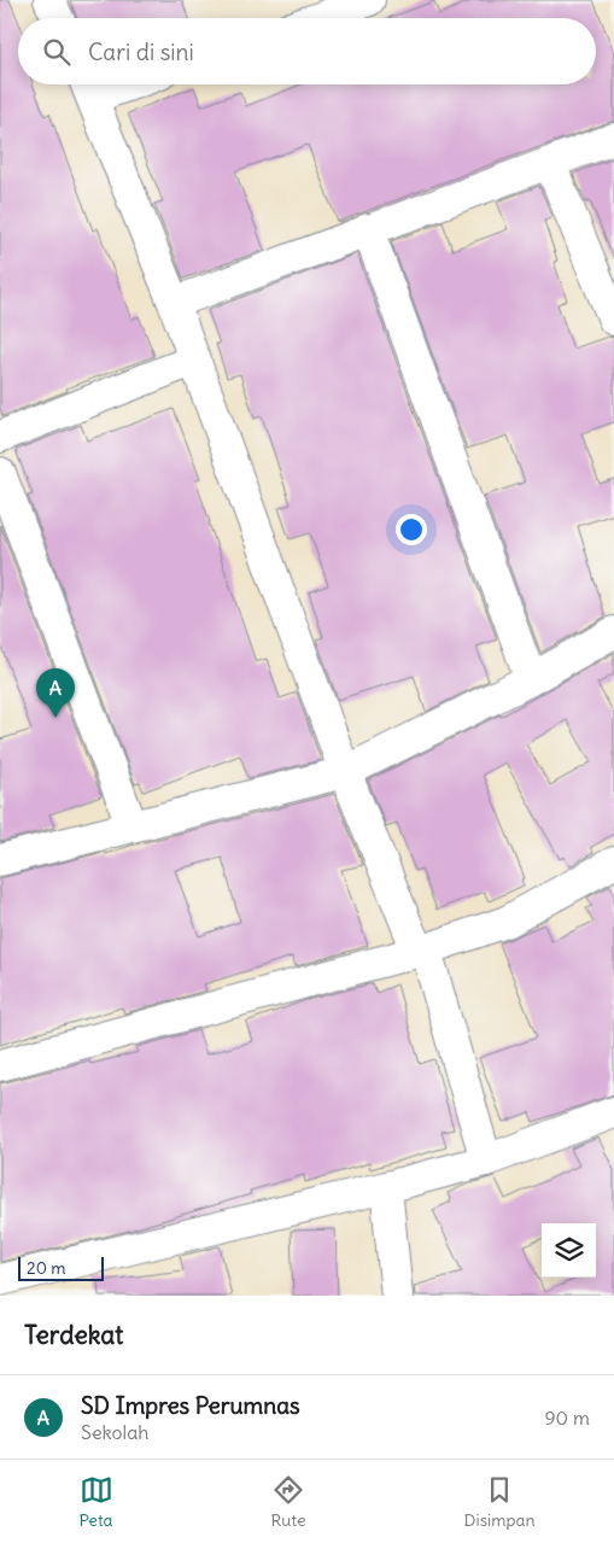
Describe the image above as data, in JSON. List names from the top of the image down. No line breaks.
{"scale_bar":"20 m","page":{"search":"Cari di sini","pins":"A","scale":"20 m","heading":"Terdekat","list":[{"mark":"A","name":"SD Impres Perumnas","note":"Sekolah","value":"90 m"}],"nav":["Peta","Rute","Disimpan"]}}
